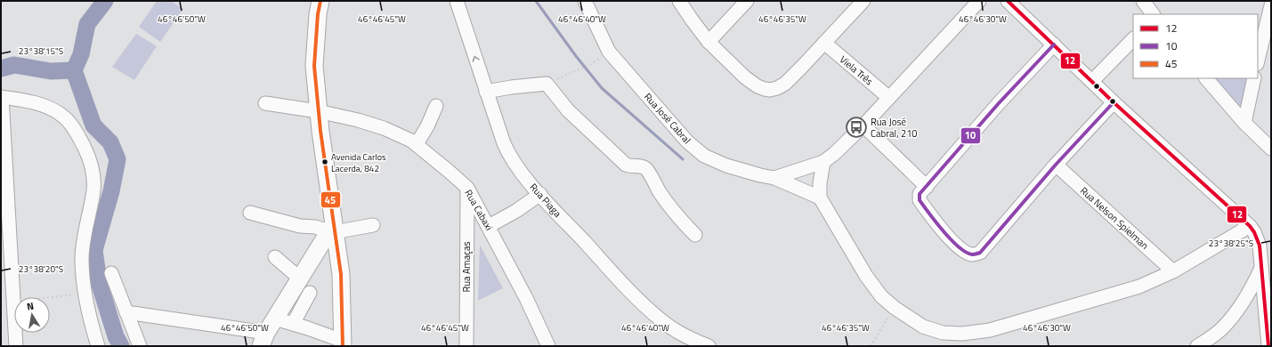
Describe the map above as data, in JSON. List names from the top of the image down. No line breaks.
{"streets":{"street":["Viela Três","Rua José Cabral","Rua Piaga","Rua Cabaxi","Rua Nelson Spielman","Rua Amaças"]},"crossings":[["Rua Cabaxi","Rua Amaças"]],"places":{"bus stop":["Rua José Cabral, 210"],"other":["Avenida Carlos Lacerda, 842"]},"lines":["transit line 12","transit line 45","transit line 10"],"legend":["12","10","45"],"north":"top","coordinates":["46°46'50\"W","46°46'45\"W","46°46'40\"W","46°46'35\"W","46°46'30\"W","23°38'15\"S","23°38'25\"S","23°38'20\"S"]}
